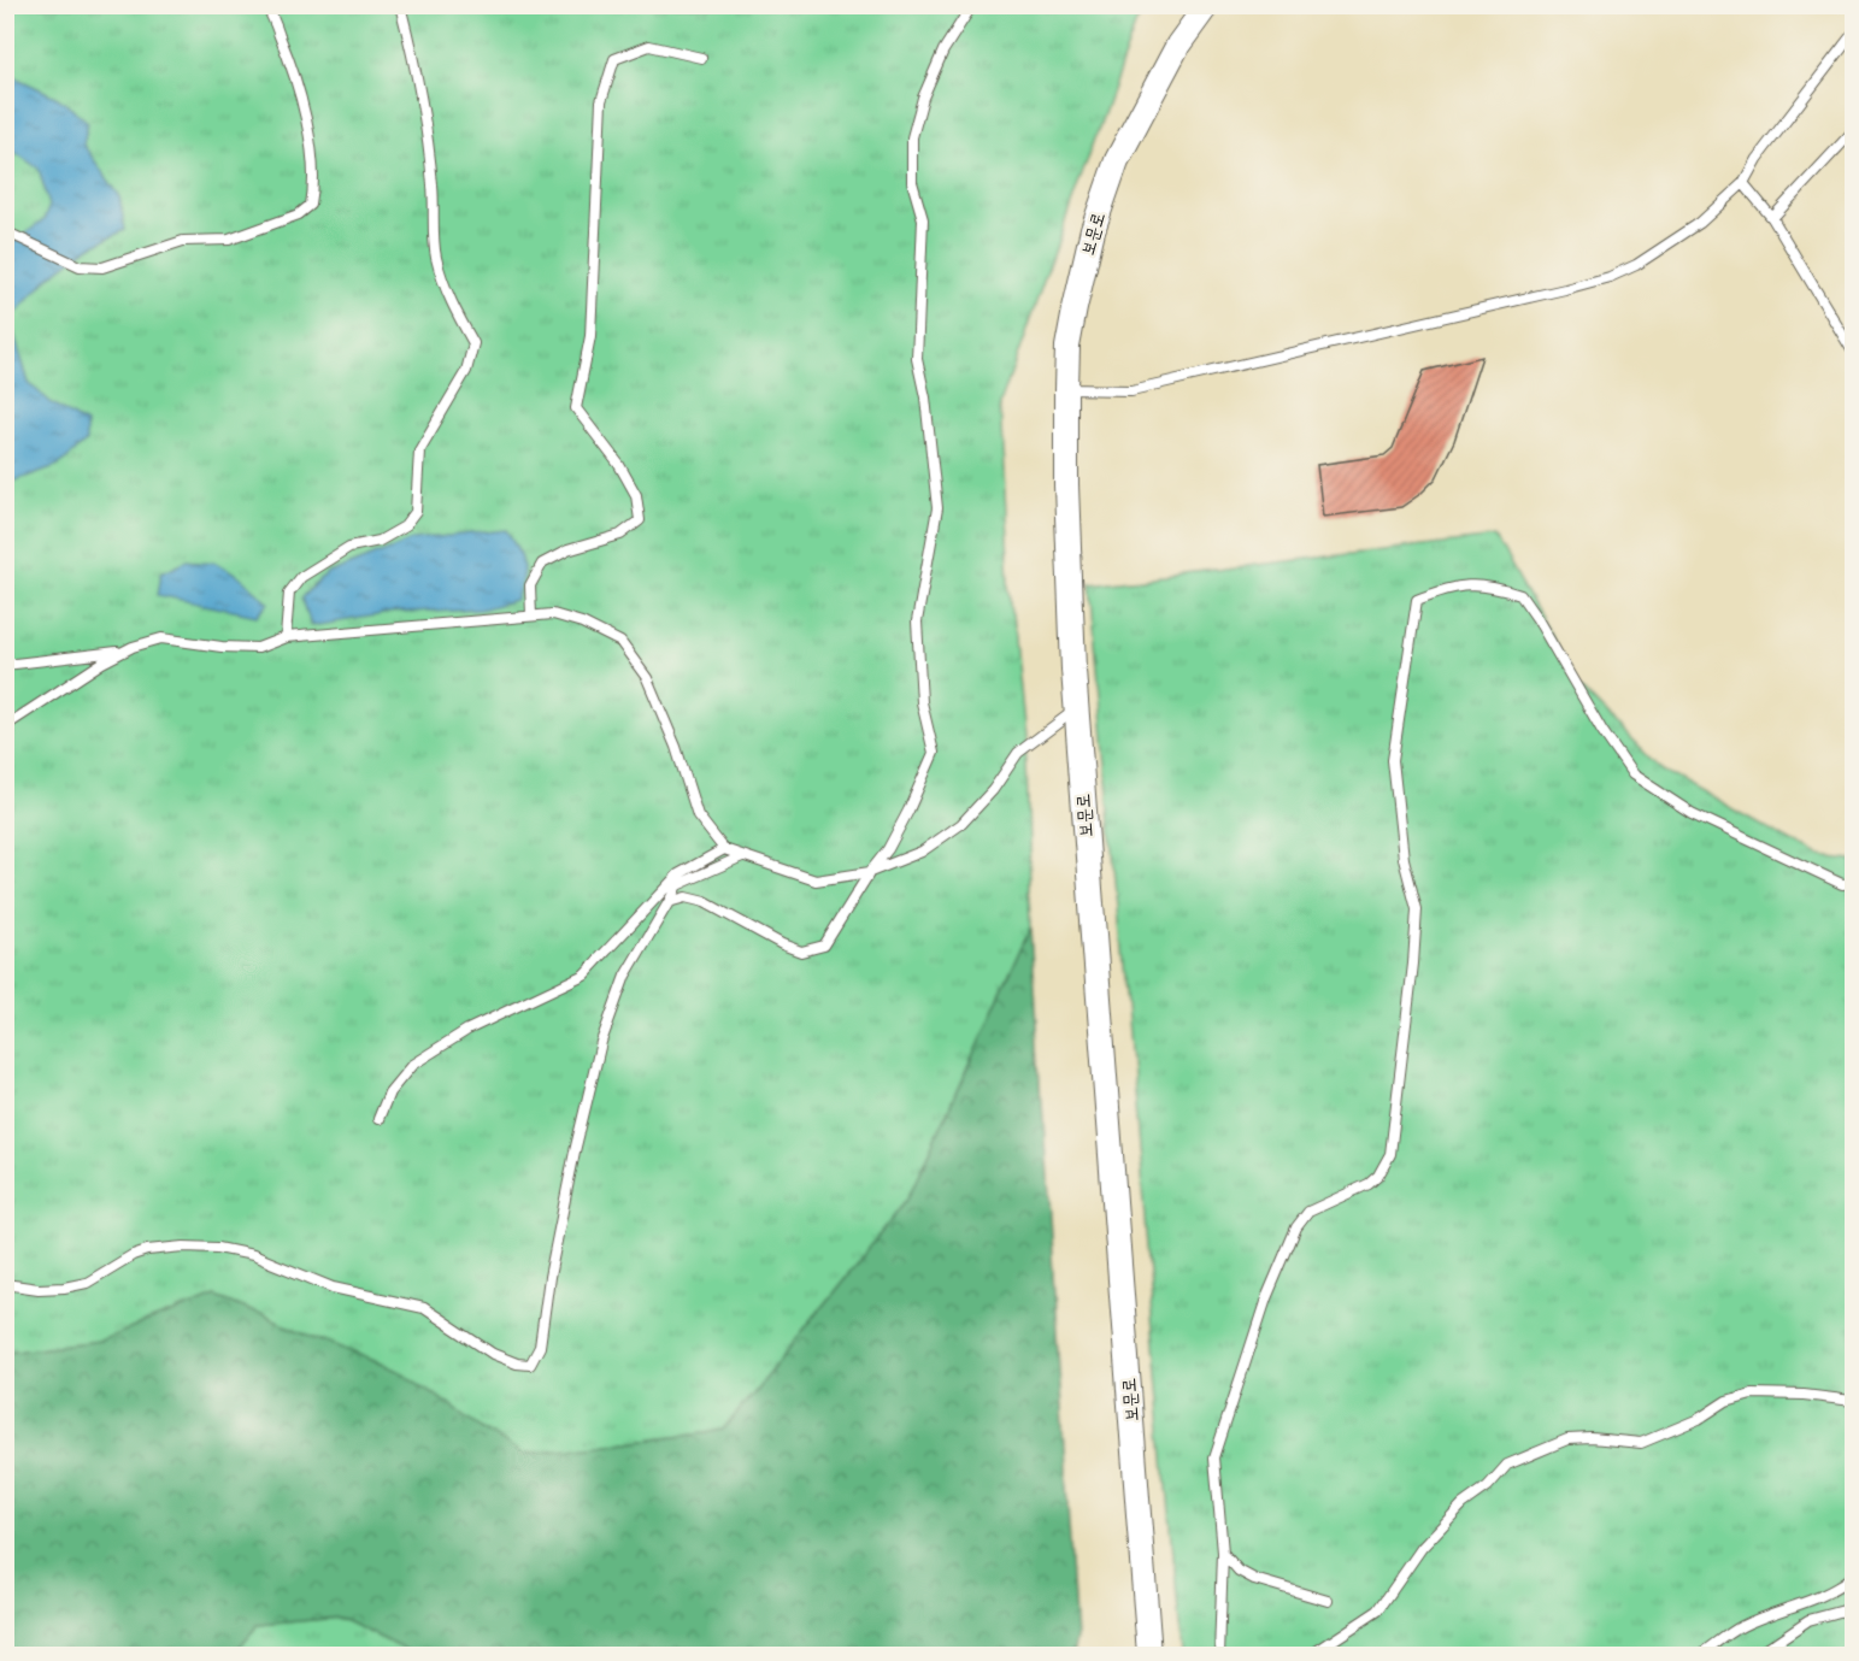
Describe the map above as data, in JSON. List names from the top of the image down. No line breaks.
{"streets":{"street":["보문로"]}}
